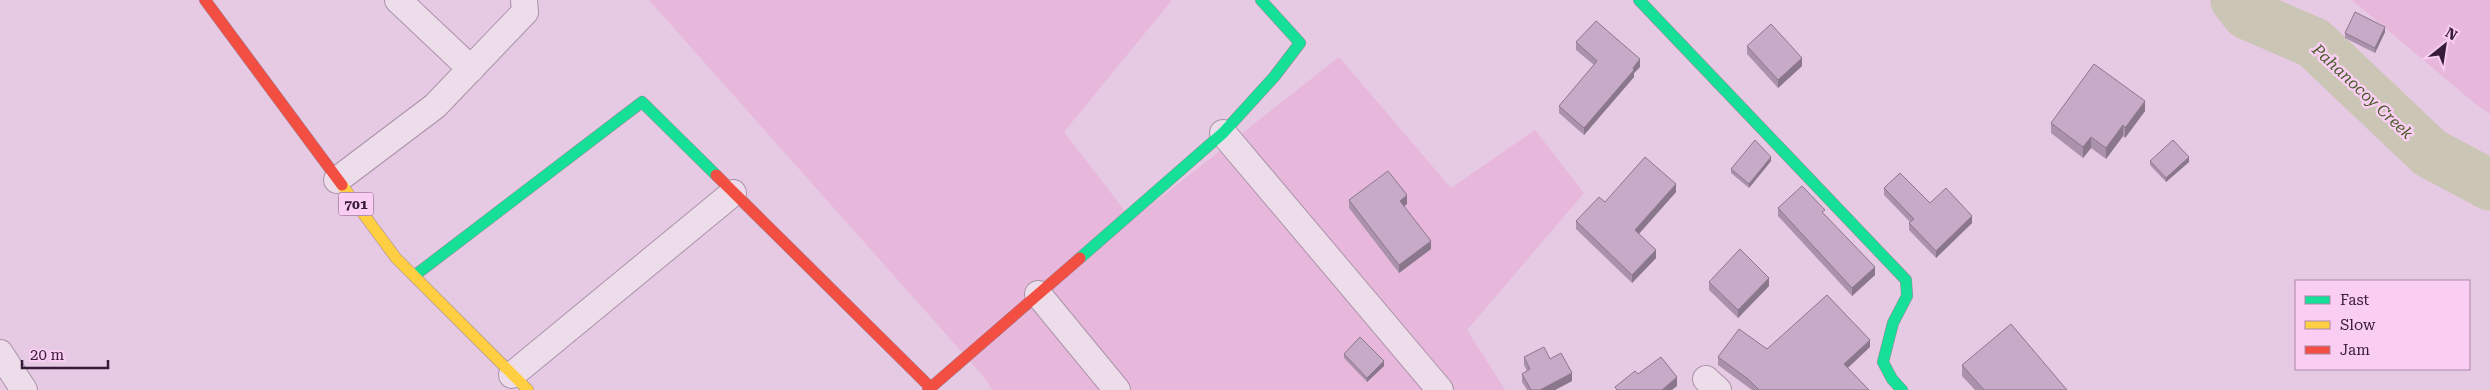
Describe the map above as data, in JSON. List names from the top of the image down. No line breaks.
{"streets":{"street":["701"]},"water":["Pahanocoy Creek"],"legend":["Fast","Slow","Jam"],"scale_bar":"20 m","north":"top right"}
